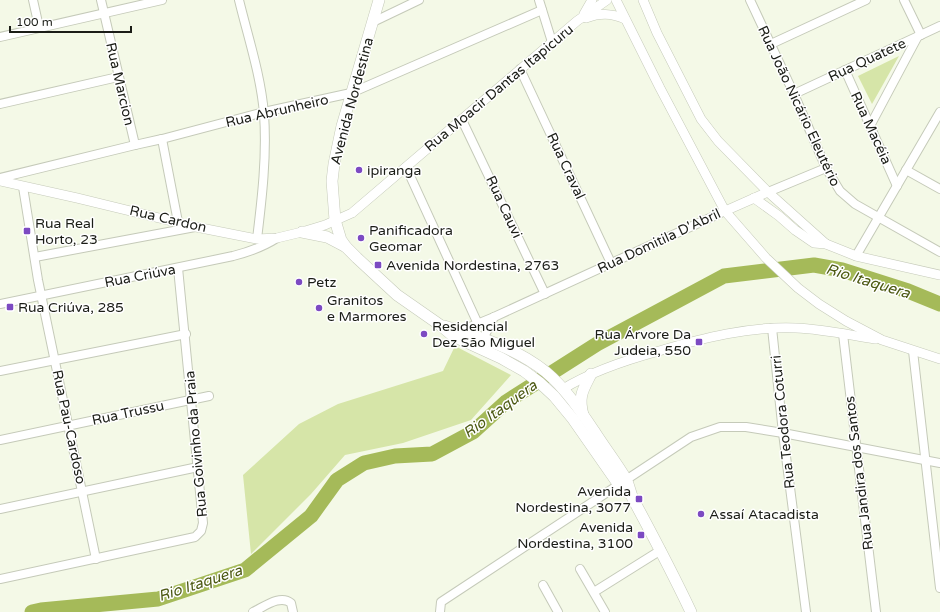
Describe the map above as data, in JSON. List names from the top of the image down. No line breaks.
{"streets":{"main road":["Avenida Nordestina"],"street":["Rua Quatete","Rua Marcion","Rua Moacir Dantas Itapicuru","Rua João Nicário Eleutério","Rua Abrunheiro","Rua Macéia","Rua Craval","Rua Cauvi","Rua Cardon","Rua Domitila D'Abril","Rua Criúva","Rua Trussu","Rua Teodora Coturri","Rua Pau-Cardoso","Rua Goivinho da Praia","Rua Jandira dos Santos"]},"crossings":[["Rua Quatete","Rua João Nicário Eleutério"],["Rua Quatete","Rua Macéia"],["Rua Marcion","Rua Abrunheiro"],["Rua Moacir Dantas Itapicuru","Avenida Nordestina"],["Rua Moacir Dantas Itapicuru","Rua Craval"],["Rua Moacir Dantas Itapicuru","Rua Cauvi"],["Rua Moacir Dantas Itapicuru","Rua Cardon"],["Avenida Nordestina","Rua Abrunheiro"],["Avenida Nordestina","Rua Cardon"],["Avenida Nordestina","Rua Domitila D'Abril"],["Rua João Nicário Eleutério","Rua Domitila D'Abril"],["Rua Craval","Rua Domitila D'Abril"],["Rua Cauvi","Rua Domitila D'Abril"],["Rua Cardon","Rua Criúva"],["Rua Cardon","Rua Pau-Cardoso"],["Rua Criúva","Rua Pau-Cardoso"],["Rua Criúva","Rua Goivinho da Praia"],["Rua Trussu","Rua Pau-Cardoso"],["Rua Trussu","Rua Goivinho da Praia"],["Rua Pau-Cardoso","Rua Goivinho da Praia"]],"water":["Rio Itaquera"],"places":{"other":["ipiranga","Panificadora Geomar","Petz","Granitos e Marmores","Residencial Dez São Miguel","Assaí Atacadista"],"transit":["Rua Real Horto, 23","Avenida Nordestina, 2763","Rua Criúva, 285","Rua Árvore Da Judeia, 550","Avenida Nordestina, 3077","Avenida Nordestina, 3100"]},"scale_bar":"100 m"}
